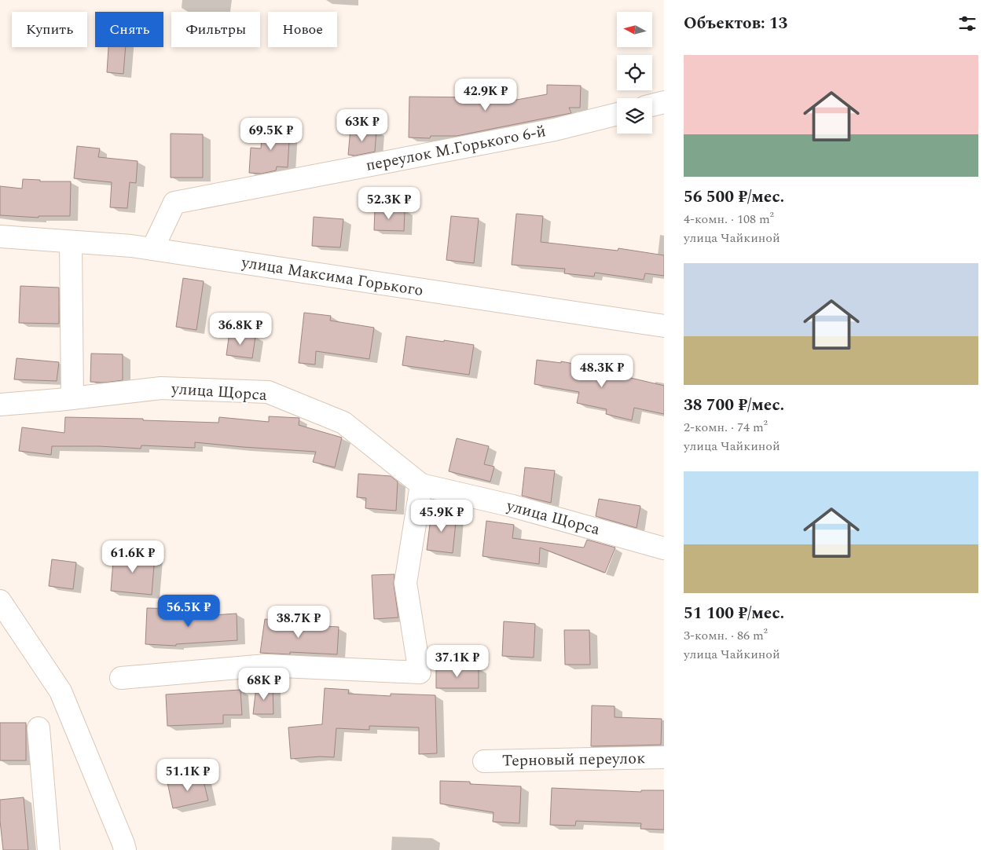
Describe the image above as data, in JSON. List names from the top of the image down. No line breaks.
{"streets":{"street":["переулок М.Горького 6-й","улица Максима Горького","улица Щорса","Терновый переулок"]},"crossings":[["переулок М.Горького 6-й","улица Максима Горького"]],"north":"left","page":{"heading":"Объектов: 13","chip":["Купить","Снять","Фильтры","Новое"],"list":[{"name":"56 500 ₽/мес.","note":"4-комн. · 108 m² · улица Чайкиной"},{"name":"38 700 ₽/мес.","note":"2-комн. · 74 m² · улица Чайкиной"},{"name":"51 100 ₽/мес.","note":"3-комн. · 86 m² · улица Чайкиной"}],"price":["42.9K ₽","63K ₽","69.5K ₽","52.3K ₽","36.8K ₽","48.3K ₽","45.9K ₽","61.6K ₽","56.5K ₽","38.7K ₽","37.1K ₽","68K ₽","51.1K ₽"]}}
